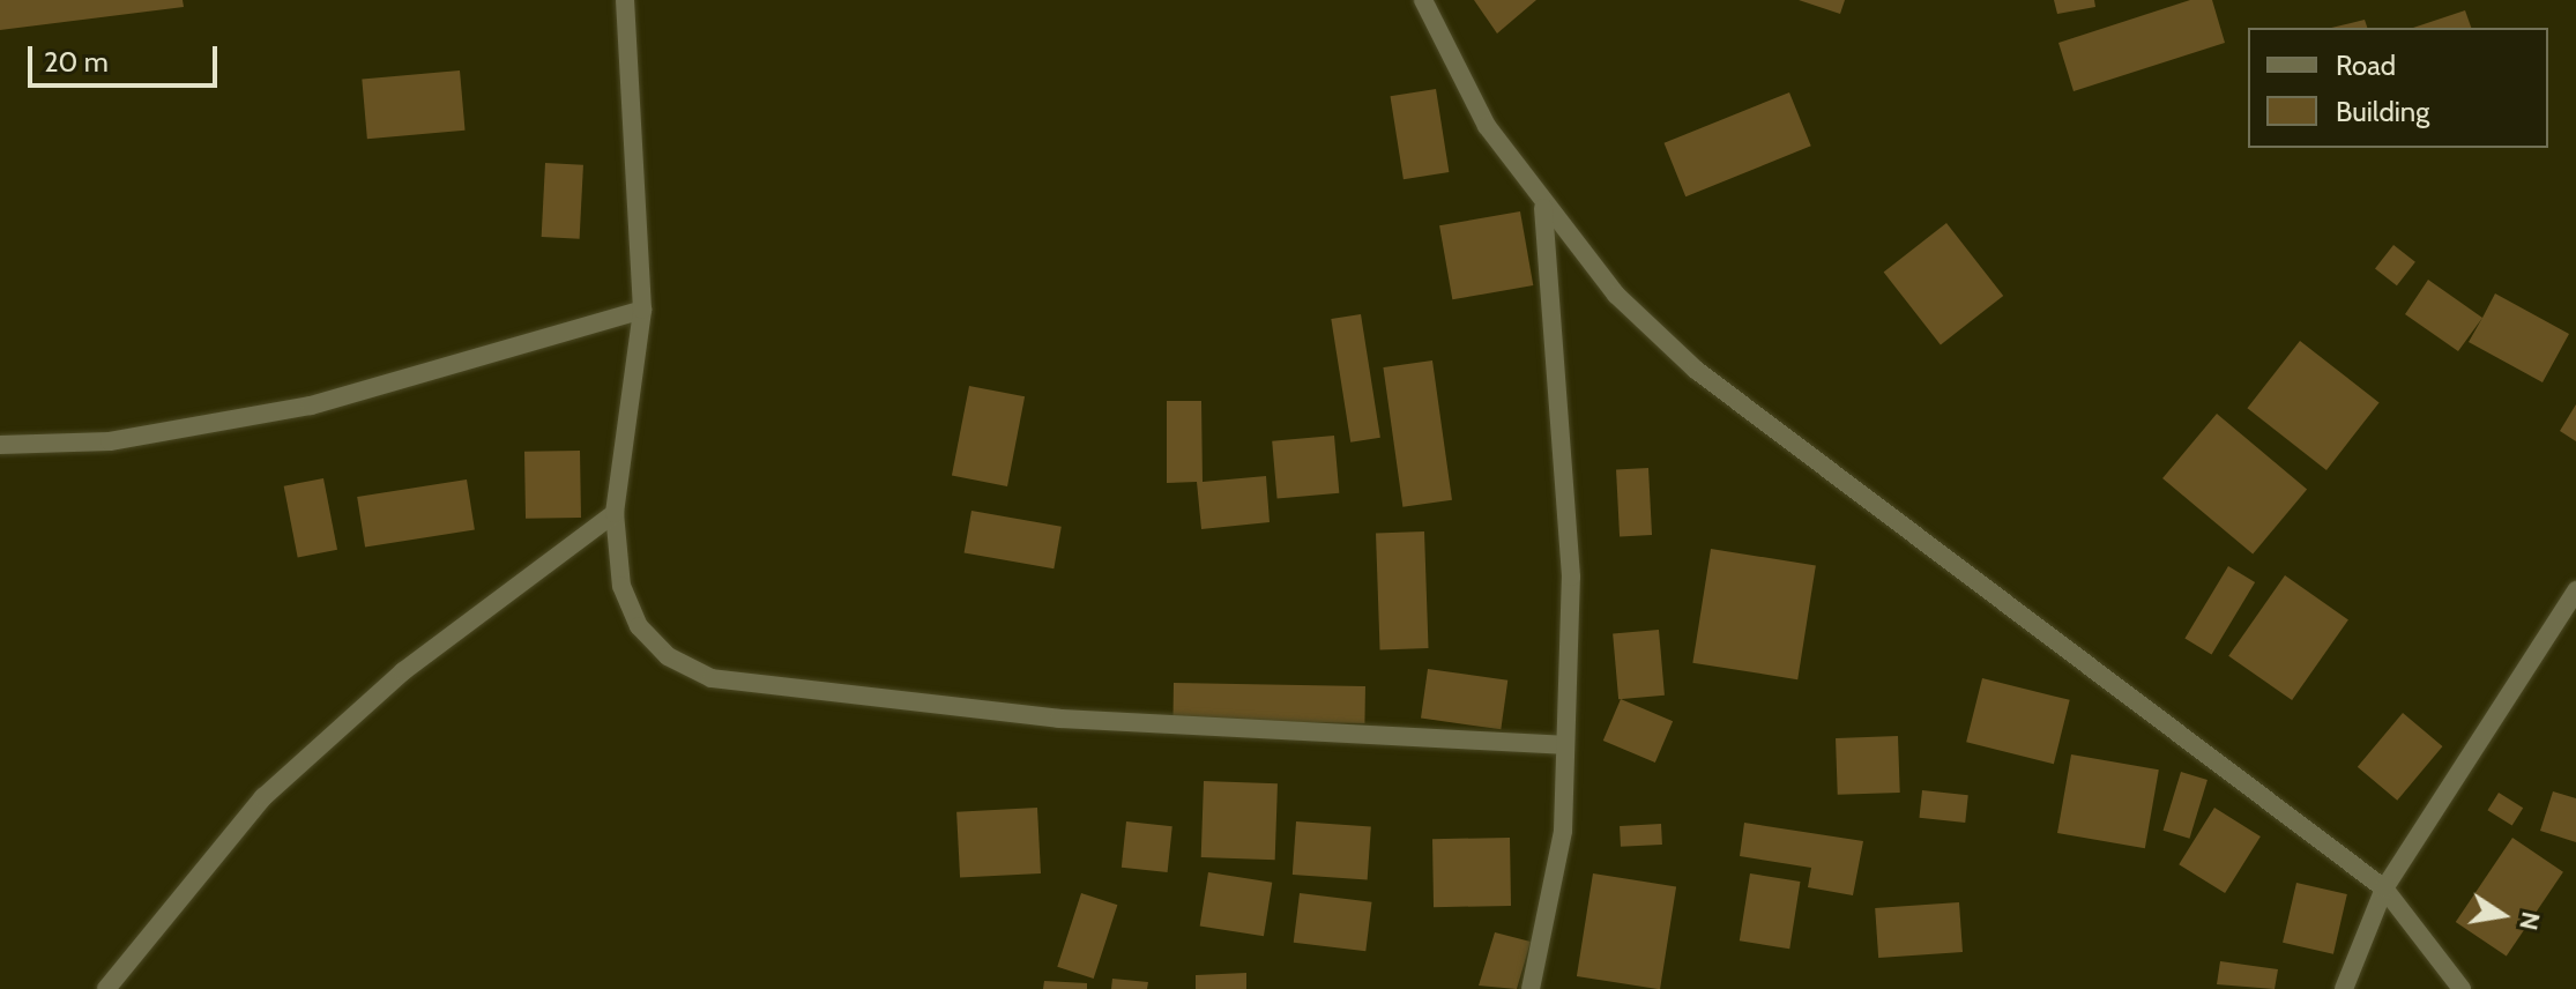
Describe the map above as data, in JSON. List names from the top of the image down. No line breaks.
{"legend":["Road","Building"],"scale_bar":"20 m","north":"right"}
